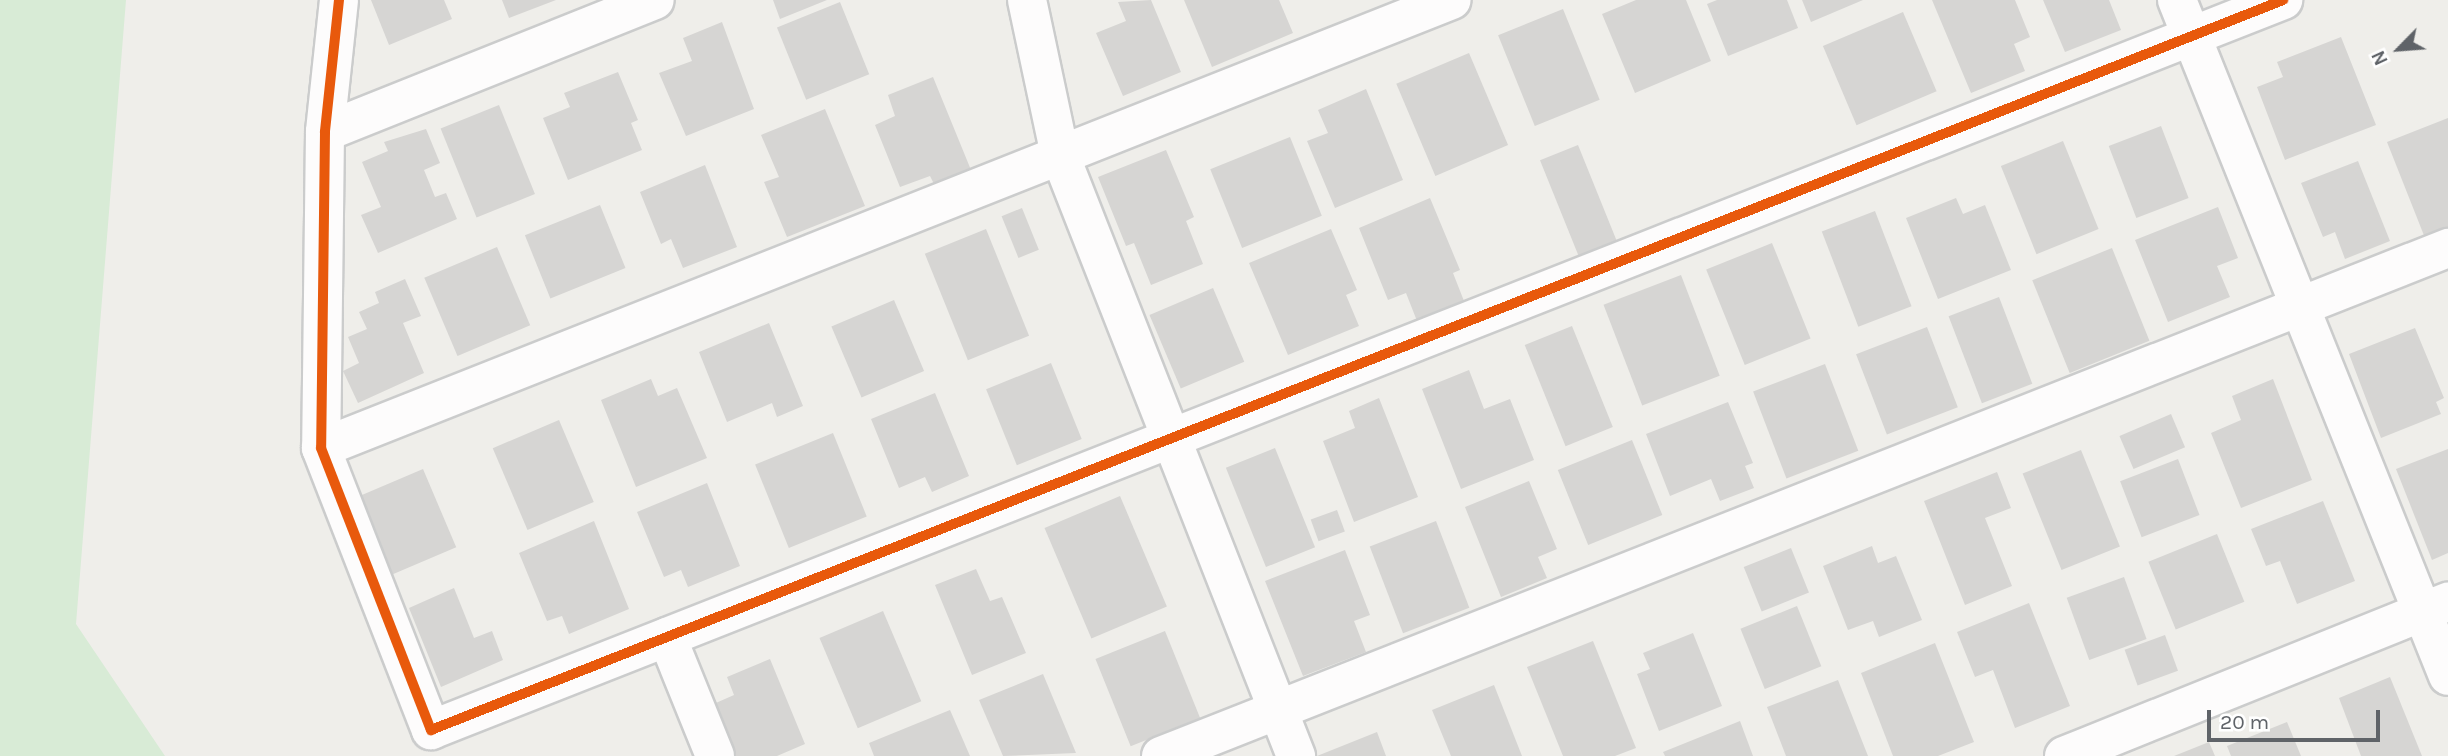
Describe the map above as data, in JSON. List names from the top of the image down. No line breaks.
{"scale_bar":"20 m","north":"bottom left"}
